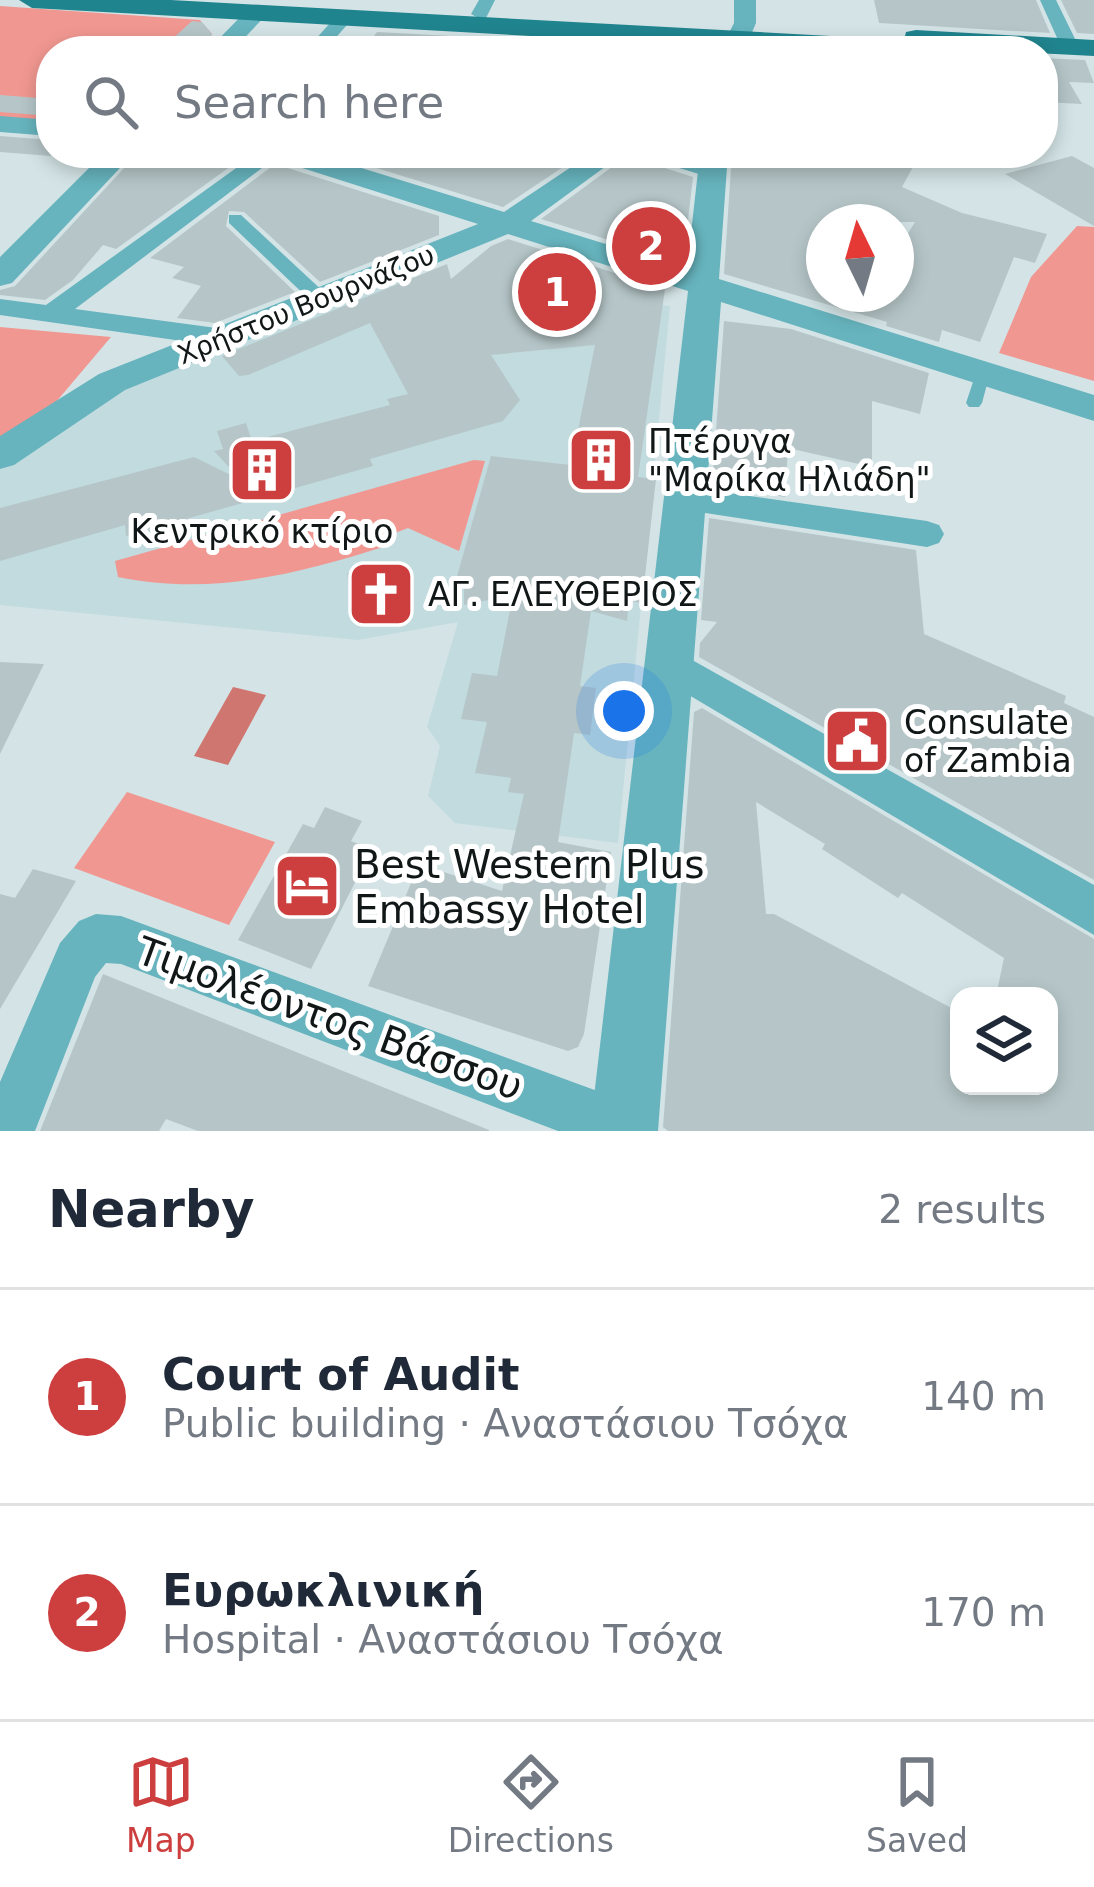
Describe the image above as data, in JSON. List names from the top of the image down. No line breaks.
{"streets":{"street":["Χρήστου Βουρνάζου","Τιμολέοντος Βάσσου"]},"places":{"building":["Πτέρυγα \"Μαρίκα Ηλιάδη\"","Κεντρικό κτίριο"],"church":["ΑΓ. ΕΛΕΥΘΕΡΙΟΣ"],"public building":["Consulate of Zambia"],"hotel":["Best Western Plus Embassy Hotel"]},"north":"top","page":{"search":"Search here","pins":["2","1"],"heading":["Nearby","2 results"],"list":[{"mark":"1","name":"Court of Audit","note":"Public building · Αναστάσιου Τσόχα","value":"140 m"},{"mark":"2","name":"Ευρωκλινική","note":"Hospital · Αναστάσιου Τσόχα","value":"170 m"}],"nav":["Map","Directions","Saved"]}}
